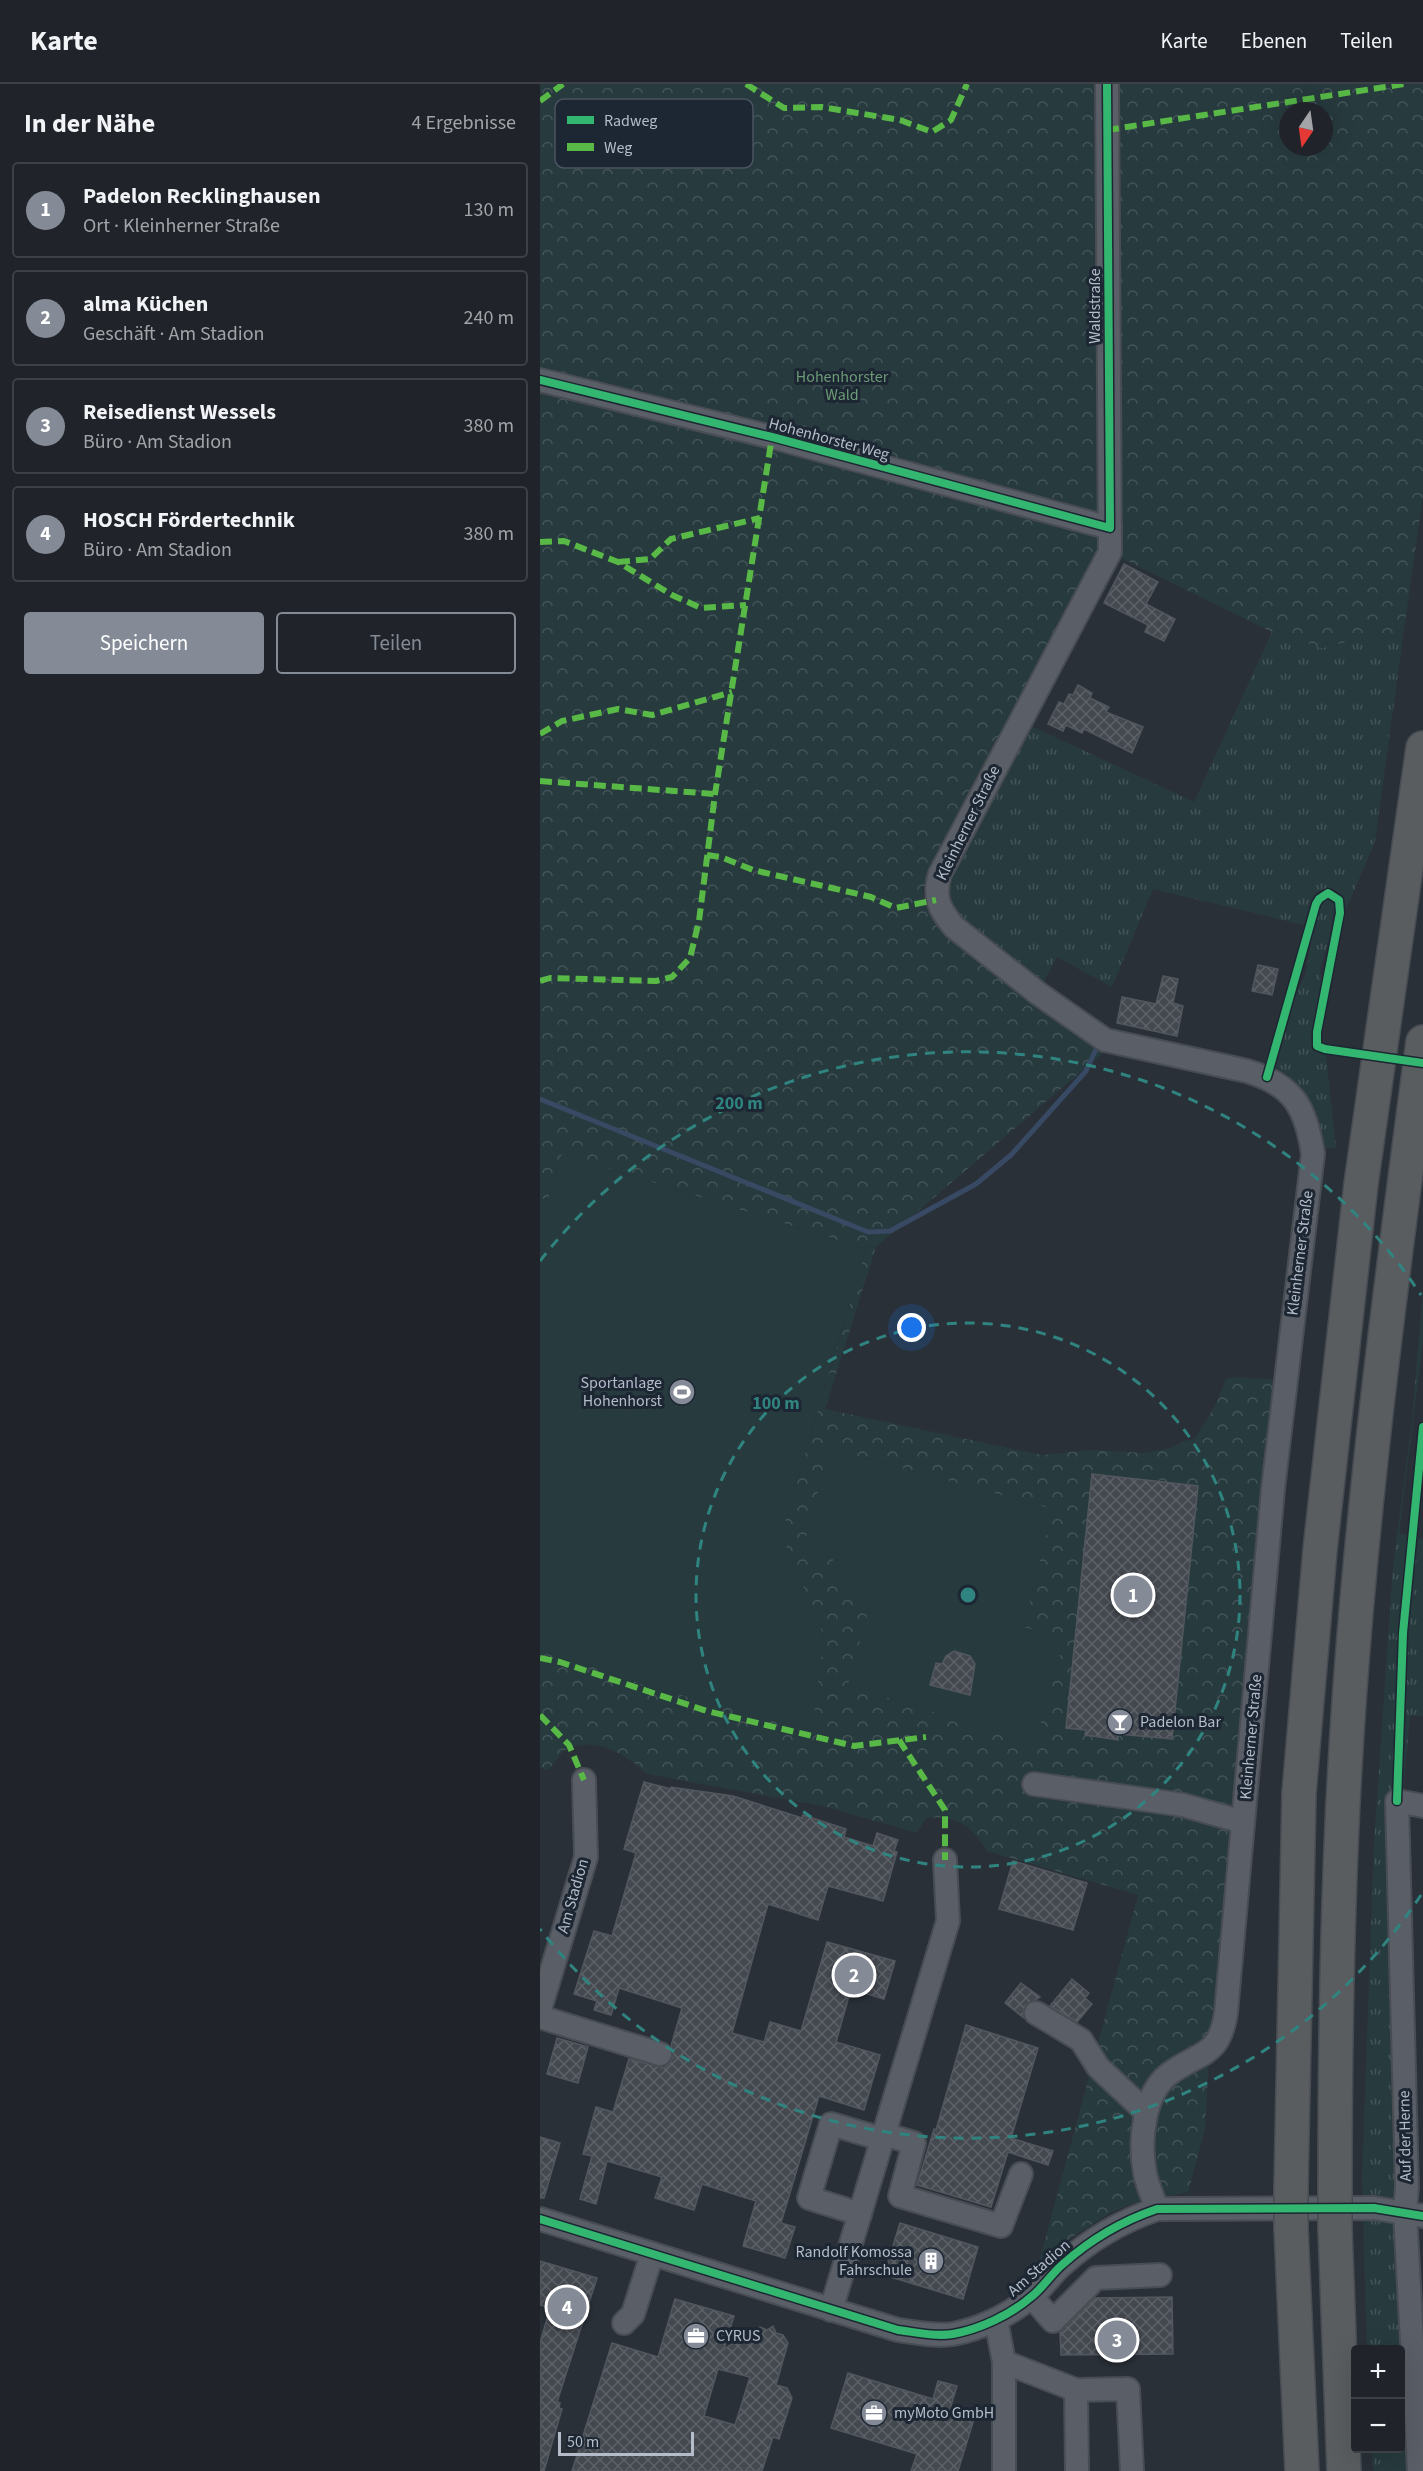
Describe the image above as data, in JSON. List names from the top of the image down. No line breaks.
{"streets":{"street":["Waldstraße","Hohenhorster Weg","Kleinherner Straße","Am Stadion","Auf der Herne"]},"crossings":[["Waldstraße","Hohenhorster Weg"],["Waldstraße","Kleinherner Straße"],["Hohenhorster Weg","Kleinherner Straße"],["Kleinherner Straße","Am Stadion"],["Am Stadion","Auf der Herne"]],"parks":["Hohenhorster Wald"],"places":{"sports":["Sportanlage Hohenhorst"],"bar":["Padelon Bar"],"building":["Randolf Komossa Fahrschule"],"office":["CYRUS","myMoto GmbH"]},"legend":["Radweg","Weg"],"scale_bar":"50 m","north":"bottom","page":{"header":"Karte","nav":["Karte","Ebenen","Teilen"],"heading":["In der Nähe","4 Ergebnisse"],"list":[{"mark":"1","name":"Padelon Recklinghausen","note":"Ort · Kleinherner Straße","value":"130 m"},{"mark":"2","name":"alma Küchen","note":"Geschäft · Am Stadion","value":"240 m"},{"mark":"3","name":"Reisedienst Wessels","note":"Büro · Am Stadion","value":"380 m"},{"mark":"4","name":"HOSCH Fördertechnik","note":"Büro · Am Stadion","value":"380 m"}],"buttons":["Speichern","Teilen"],"pins":["1","2","4","3"],"map_buttons":["+","−"],"scale":"50 m"},"rings":["200 m","100 m"]}
